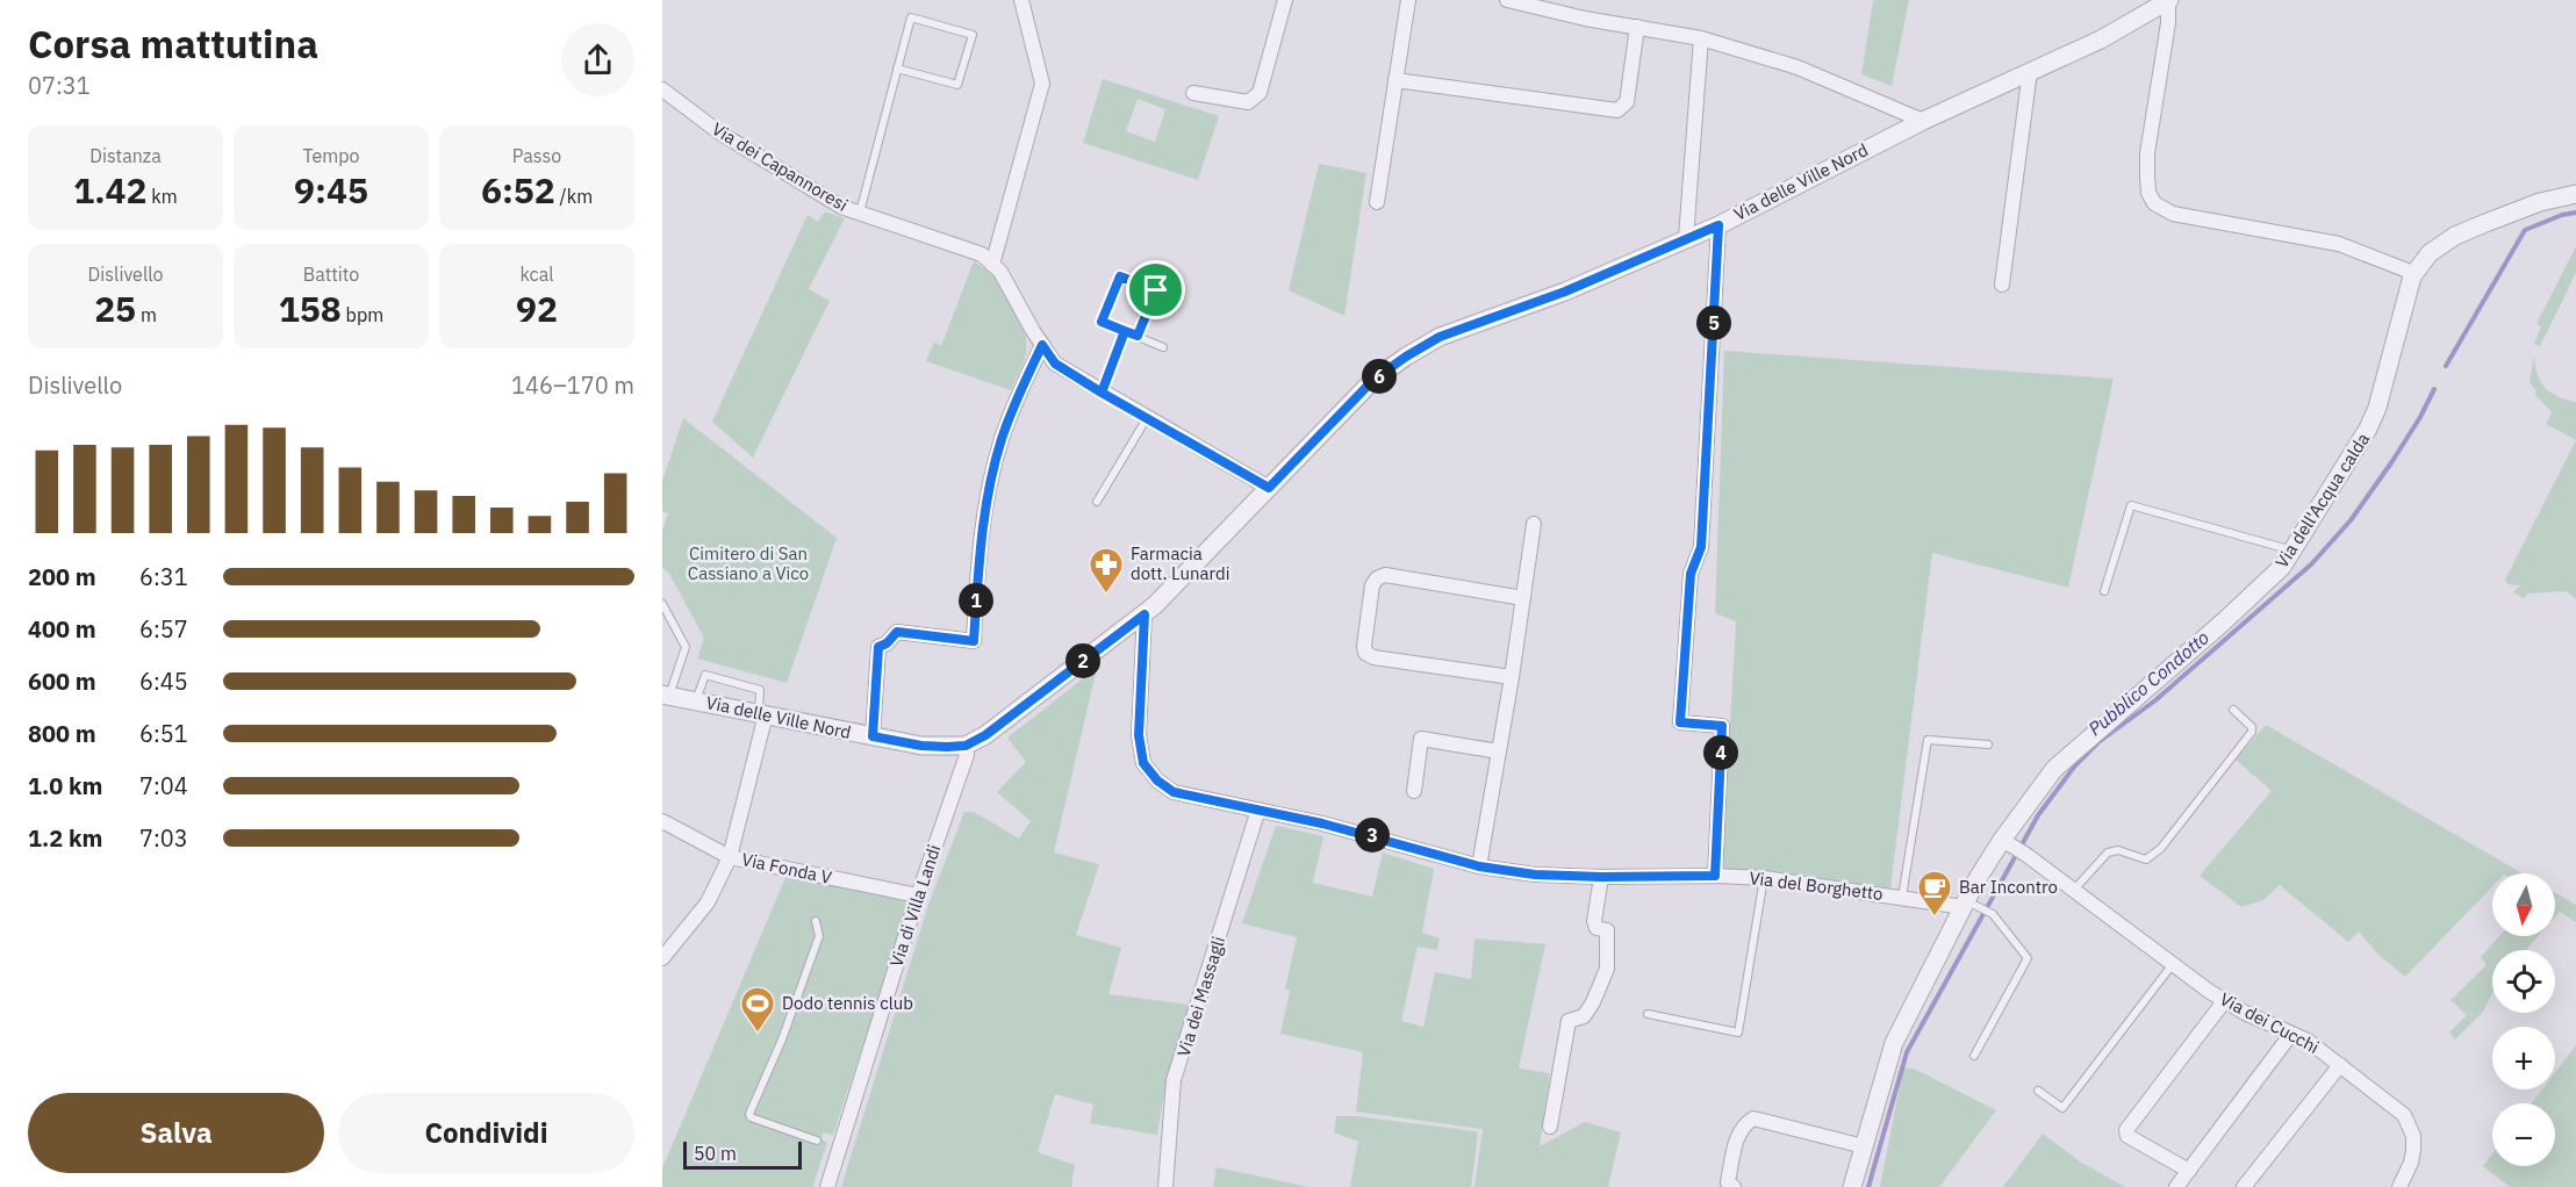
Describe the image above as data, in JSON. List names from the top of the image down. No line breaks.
{"streets":{"street":["Via dei Capannoresi","Via delle Ville Nord","Via dell'Acqua calda","Via Fonda V","Via del Borghetto","Via di Villa Landi","Via dei Massagli","Via dei Cucchi"]},"crossings":[["Via dei Capannoresi","Via delle Ville Nord"],["Via delle Ville Nord","Via del Borghetto"],["Via delle Ville Nord","Via di Villa Landi"],["Via dell'Acqua calda","Via del Borghetto"],["Via dell'Acqua calda","Via dei Cucchi"],["Via Fonda V","Via di Villa Landi"],["Via del Borghetto","Via dei Massagli"]],"water":["Pubblico Condotto"],"parks":["Cimitero di San Cassiano a Vico"],"places":{"pharmacy":["Farmacia dott. Lunardi"],"cafe":["Bar Incontro"],"sports":["Dodo tennis club"]},"scale_bar":"50 m","north":"bottom","page":{"heading":["Corsa mattutina","07:31"],"stats":[["Distanza","1.42 km"],["Tempo","9:45"],["Passo","6:52 /km"],["Dislivello","25 m"],["Battito","158 bpm"],["kcal","92"]],"pins":["5","6","1","2","4","3"],"chart":["Dislivello","146–170 m"],"list":[{"name":"200 m","note":"6:31"},{"name":"400 m","note":"6:57"},{"name":"600 m","note":"6:45"},{"name":"800 m","note":"6:51"},{"name":"1.0 km","note":"7:04"},{"name":"1.2 km","note":"7:03"}],"map_buttons":["+","−"],"buttons":["Salva","Condividi"],"scale":"50 m"}}
